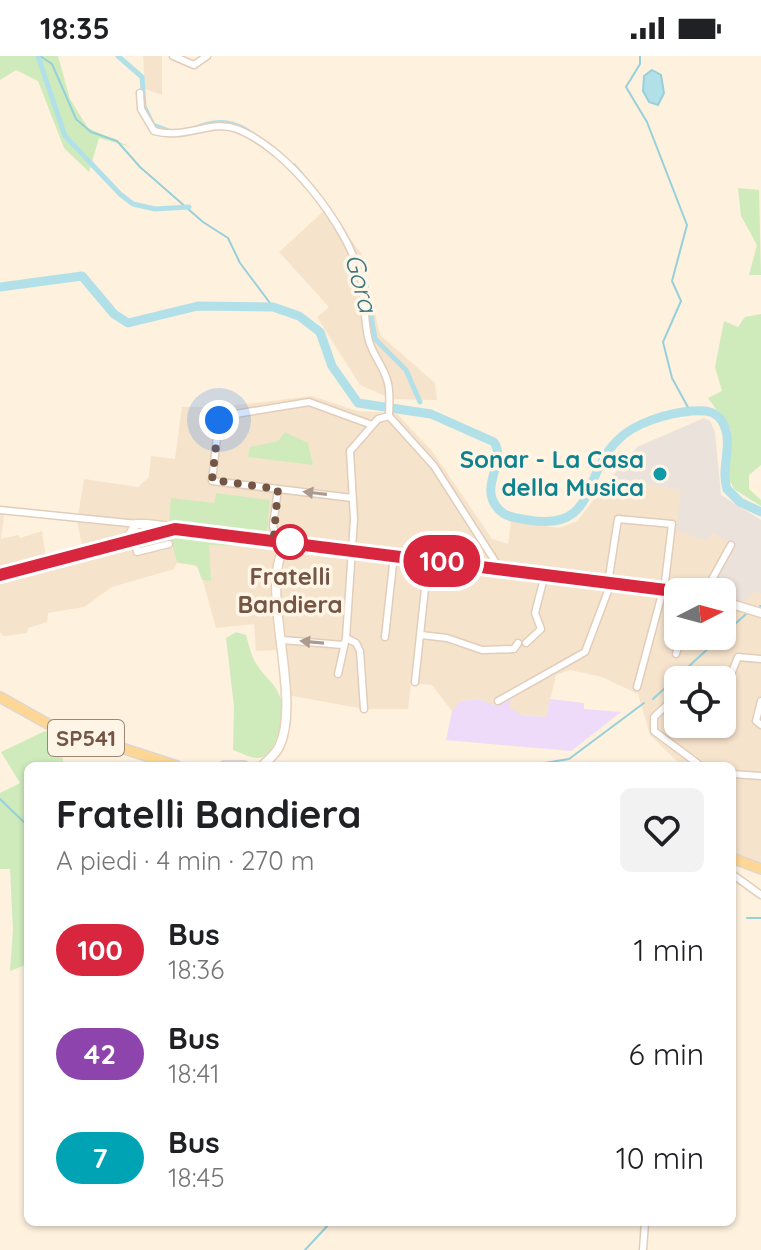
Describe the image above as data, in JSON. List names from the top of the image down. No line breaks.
{"streets":{"main road":["SP541"]},"water":["Gora"],"places":["Sonar - La Casa della Musica","Fratelli Bandiera"],"lines":["bus line 100"],"north":"right","page":{"status":"18:35","on_map":"100","heading":["Fratelli Bandiera","A piedi · 4 min · 270 m"],"list":[{"mark":"100","name":"Bus","note":"18:36","value":"1 min"},{"mark":"42","name":"Bus","note":"18:41","value":"6 min"},{"mark":"7","name":"Bus","note":"18:45","value":"10 min"}]}}
